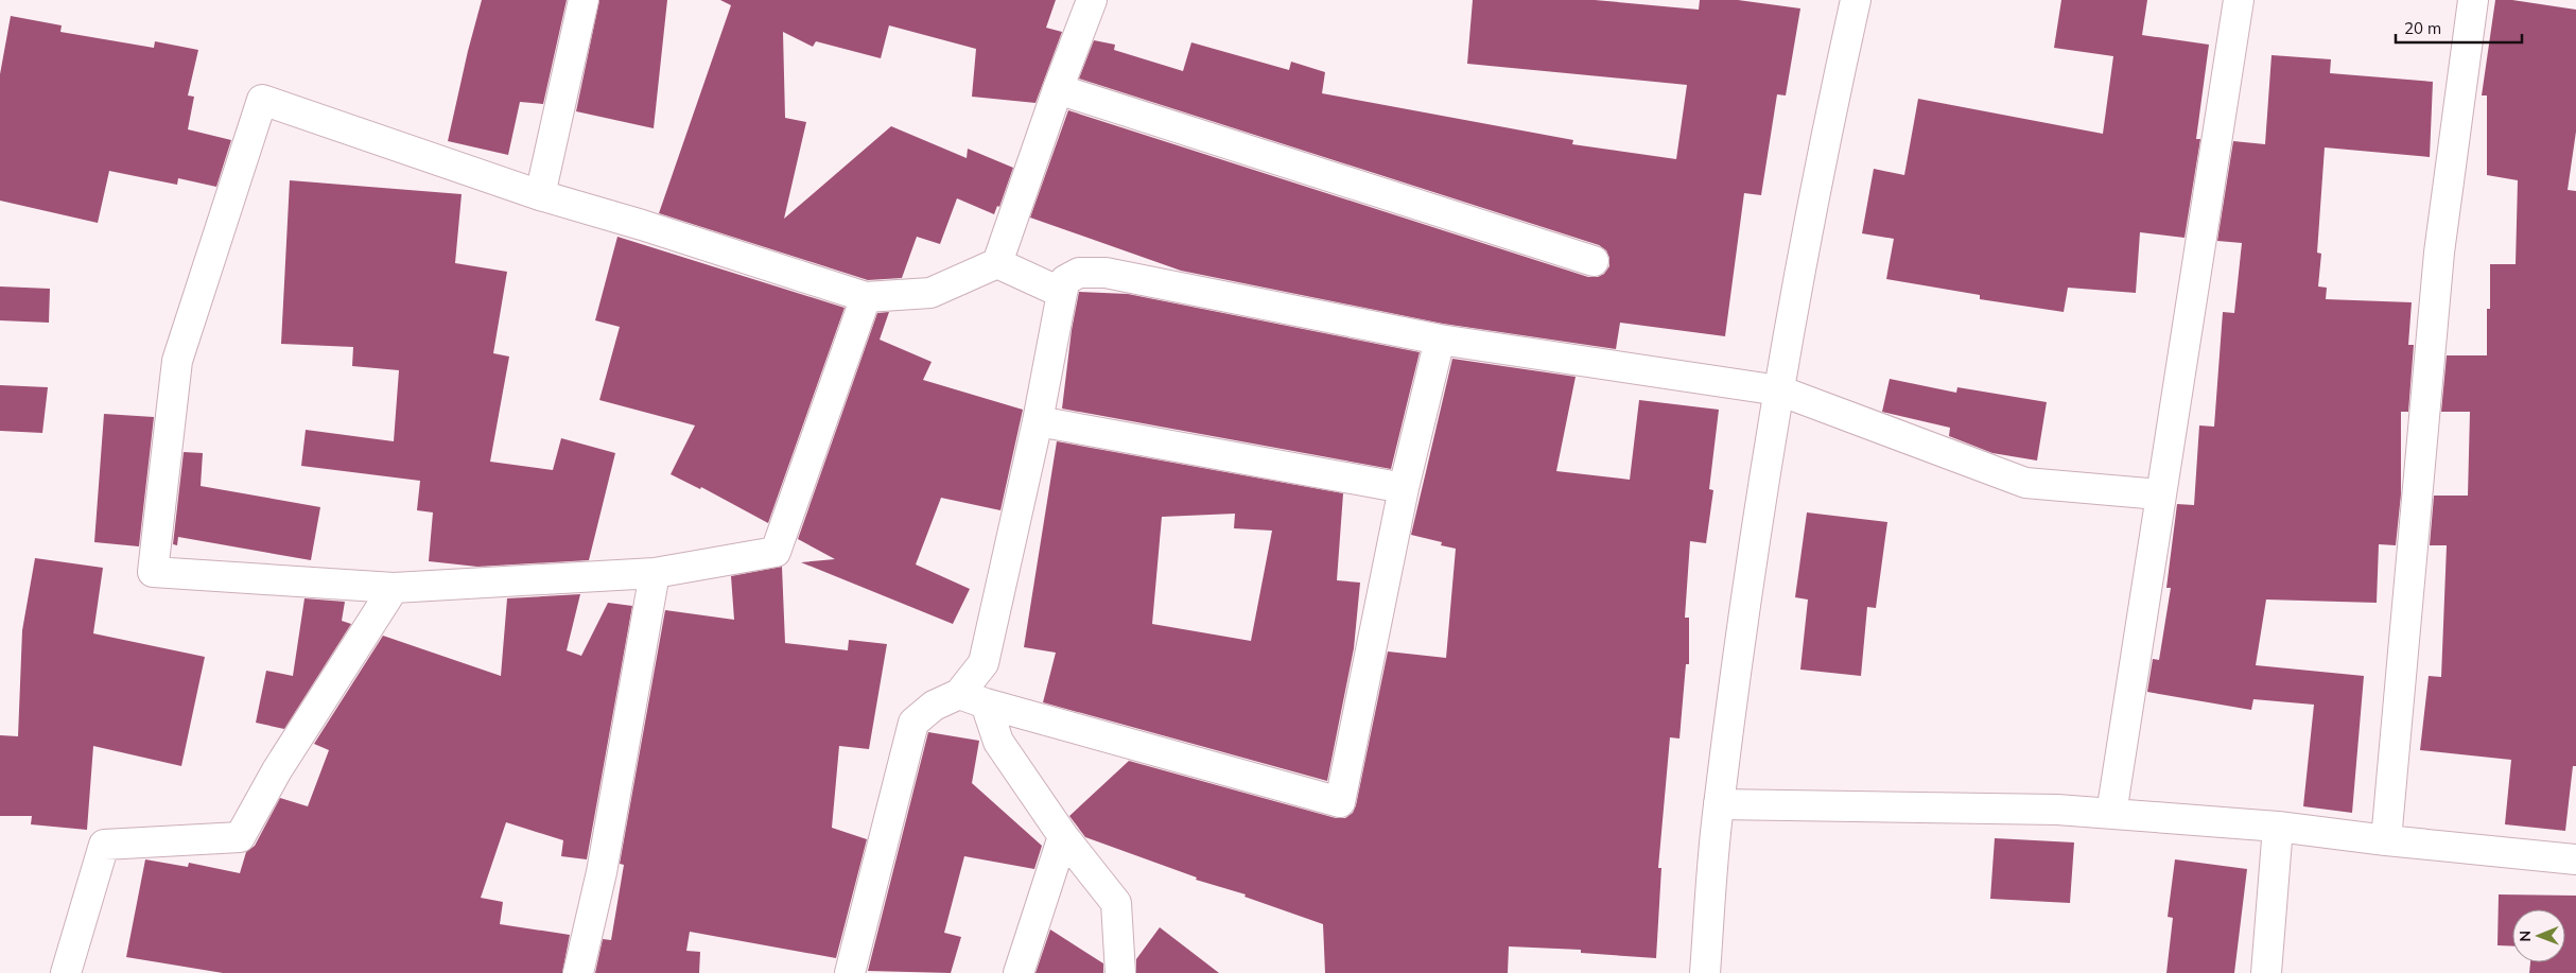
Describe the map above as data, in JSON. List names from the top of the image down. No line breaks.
{"scale_bar":"20 m","north":"left"}
